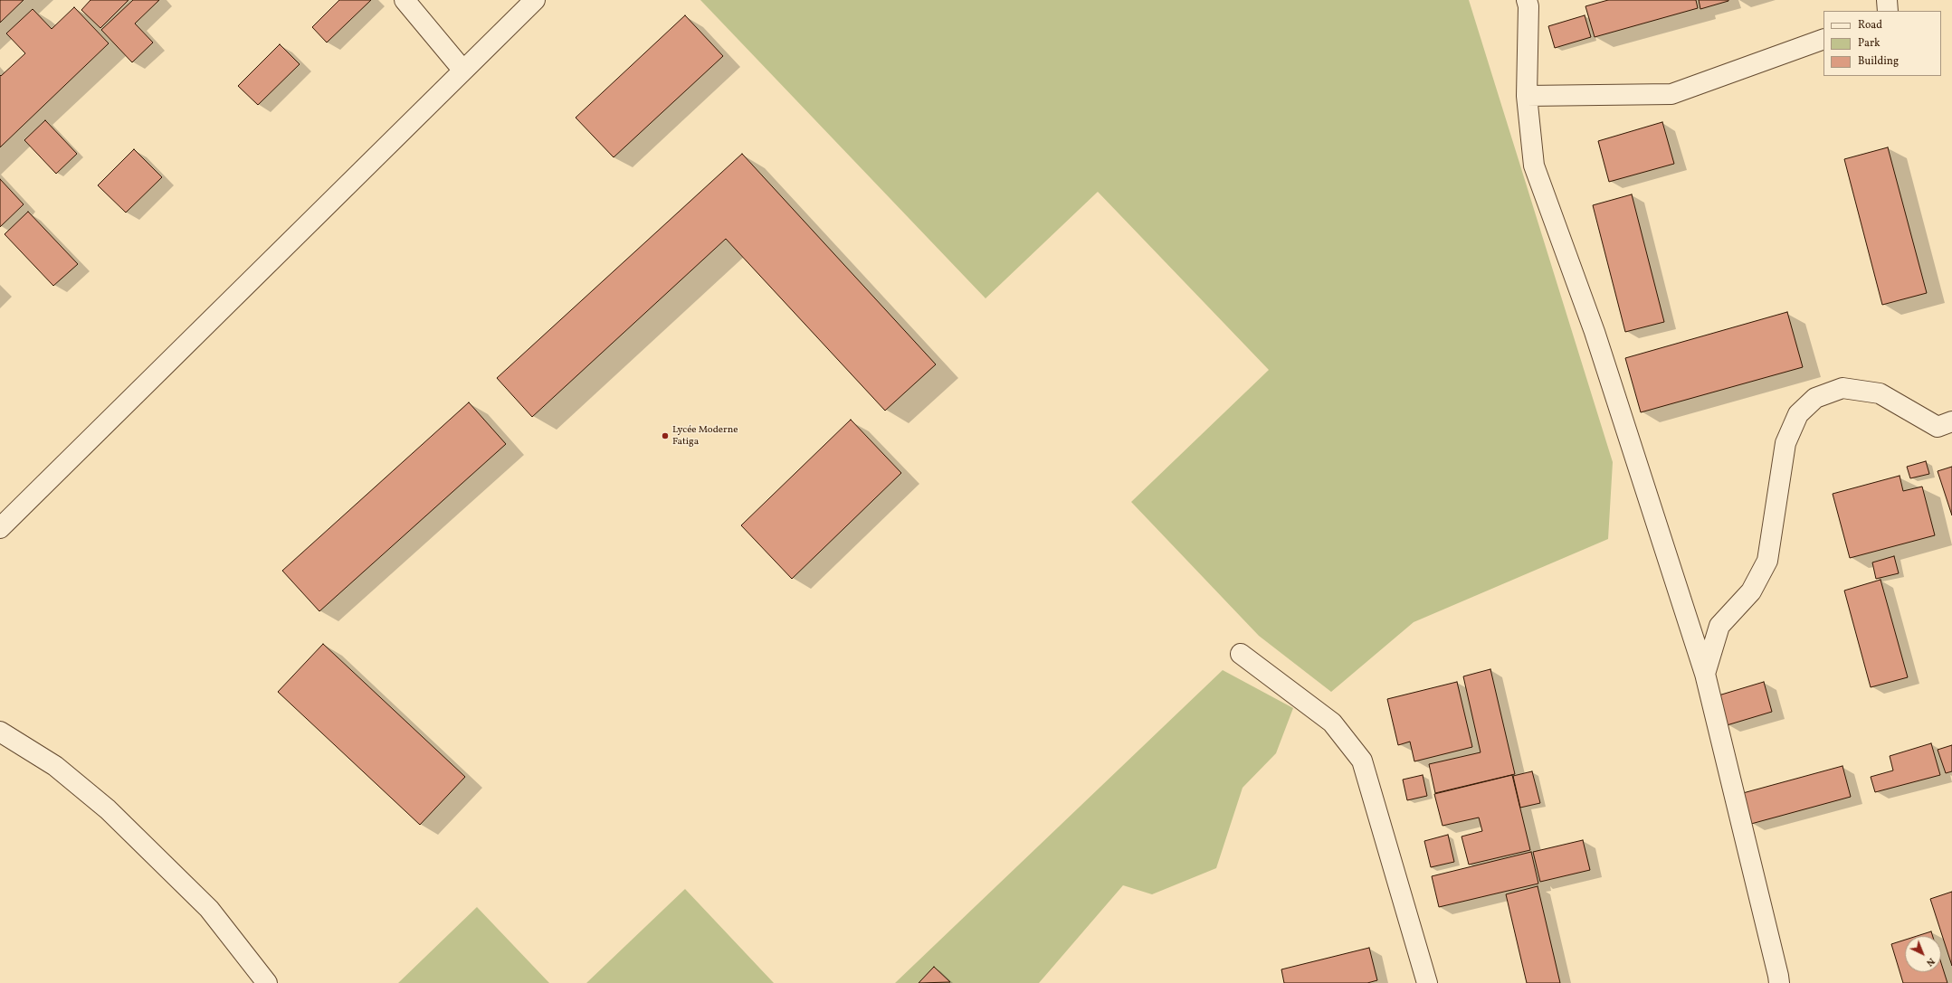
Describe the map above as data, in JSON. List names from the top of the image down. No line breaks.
{"places":["Lycée Moderne Fatiga"],"legend":["Road","Park","Building"],"north":"bottom right"}
